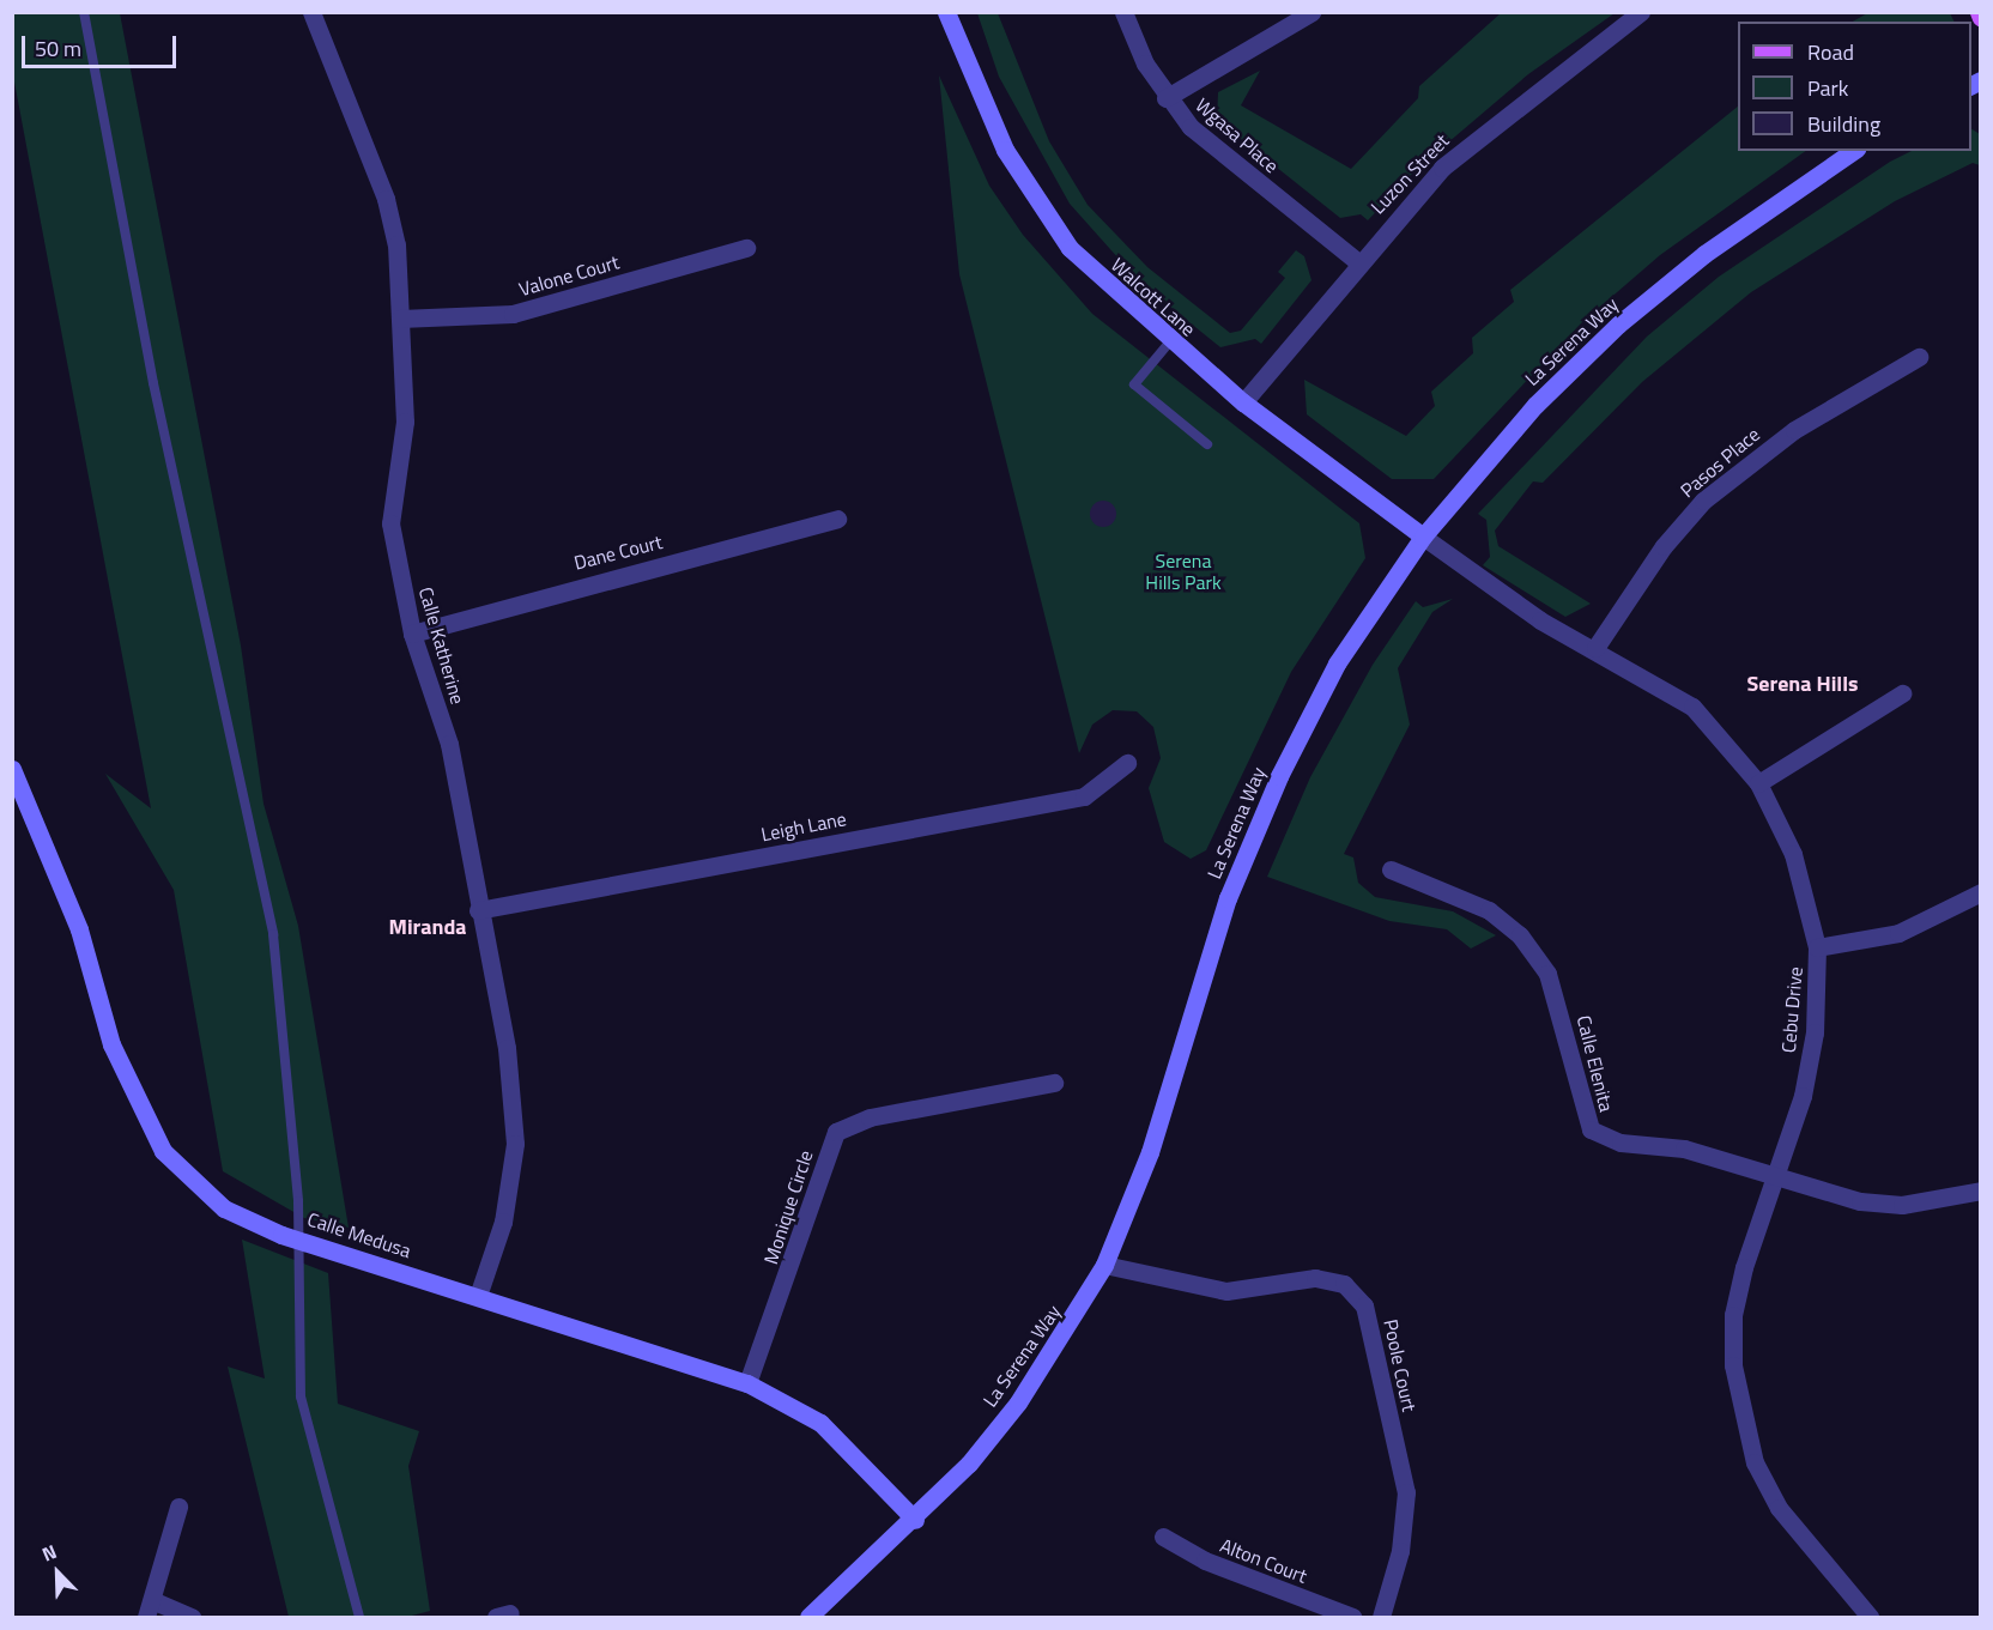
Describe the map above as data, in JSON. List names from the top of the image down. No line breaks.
{"streets":{"street":["Wgasa Place","Luzon Street","Valone Court","Walcott Lane","La Serena Way","Pasos Place","Dane Court","Calle Katherine","Leigh Lane","Cebu Drive","Calle Elenita","Monique Circle","Calle Medusa","Poole Court","Alton Court"]},"crossings":[["Wgasa Place","Luzon Street"],["Luzon Street","Walcott Lane"],["Valone Court","Calle Katherine"],["Walcott Lane","La Serena Way"],["Walcott Lane","Cebu Drive"],["La Serena Way","Cebu Drive"],["La Serena Way","Calle Medusa"],["La Serena Way","Poole Court"],["Pasos Place","Cebu Drive"],["Dane Court","Calle Katherine"],["Calle Katherine","Leigh Lane"],["Calle Katherine","Calle Medusa"],["Cebu Drive","Calle Elenita"],["Monique Circle","Calle Medusa"]],"districts":["Serena Hills","Miranda"],"parks":["Serena Hills Park"],"legend":["Road","Park","Building"],"scale_bar":"50 m","north":"top left"}
